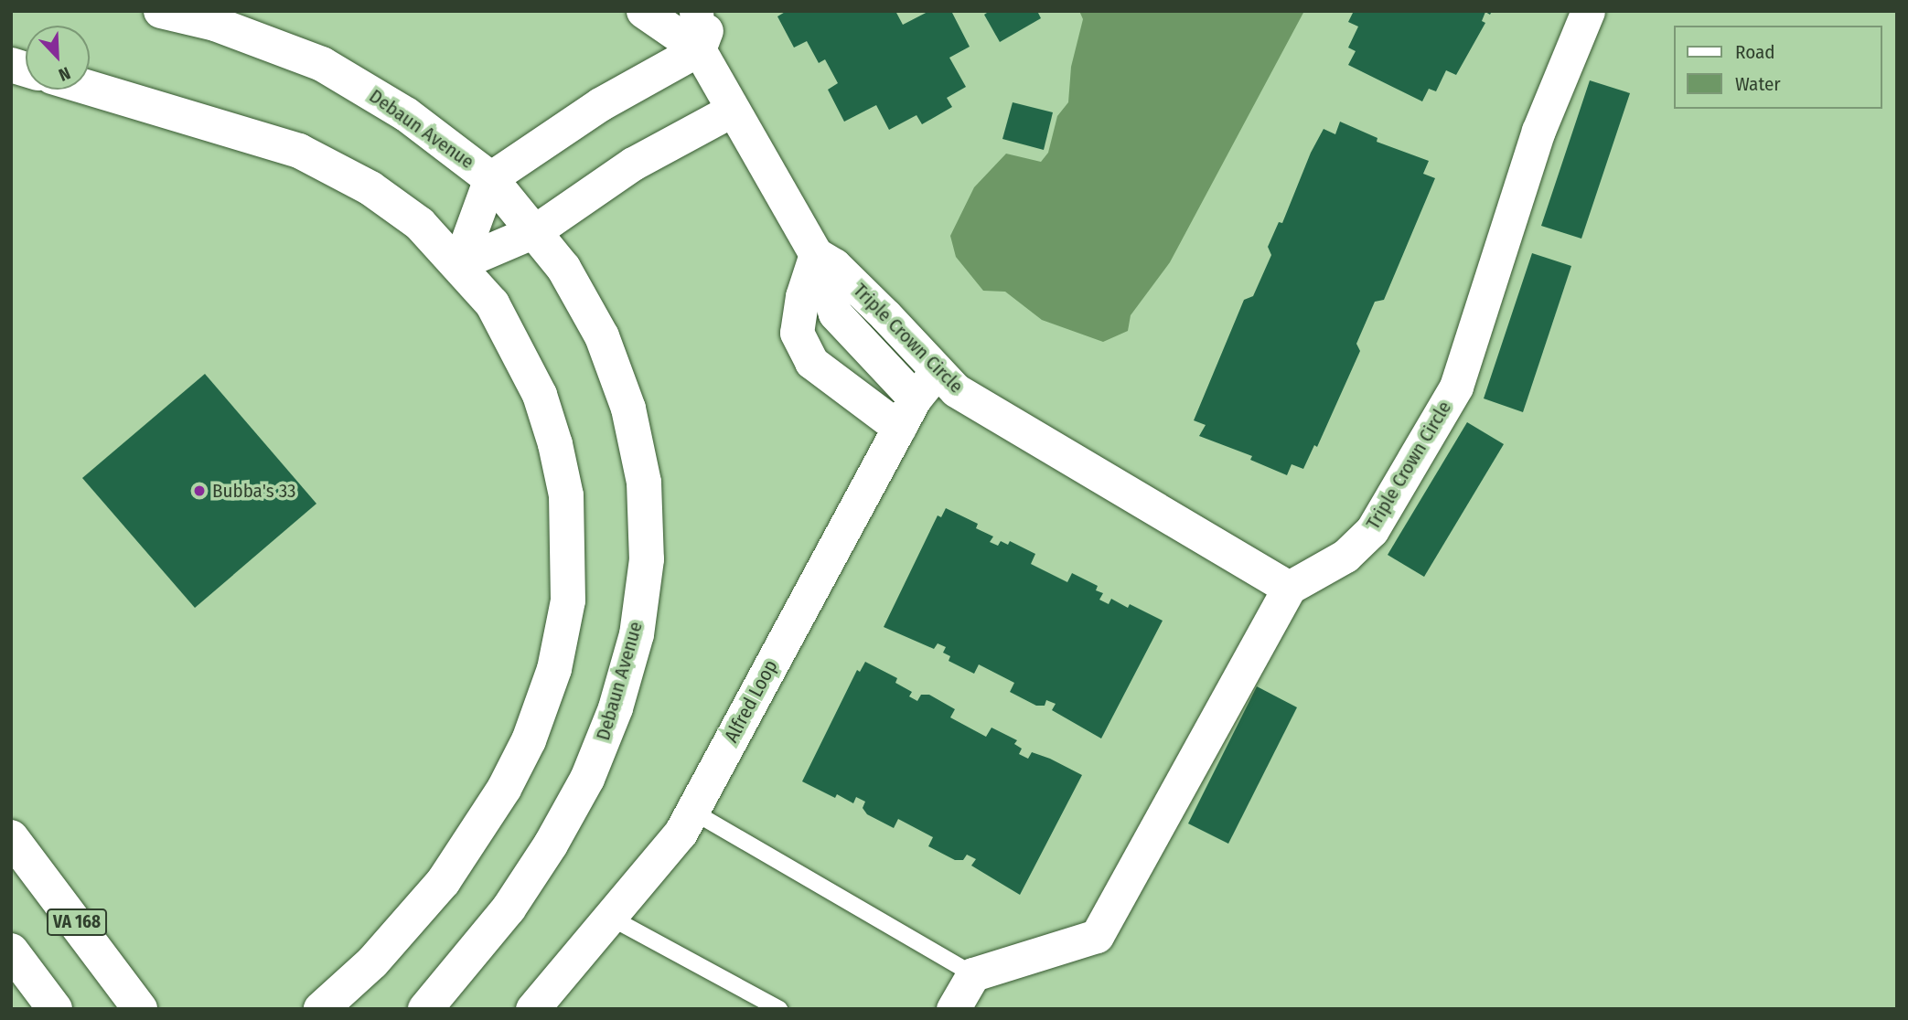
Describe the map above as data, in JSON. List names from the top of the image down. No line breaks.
{"streets":{"street":["Debaun Avenue","Triple Crown Circle","Alfred Loop","VA 168"]},"crossings":[["Triple Crown Circle","Alfred Loop"]],"places":["Bubba's 33"],"legend":["Road","Water"],"north":"bottom right"}
